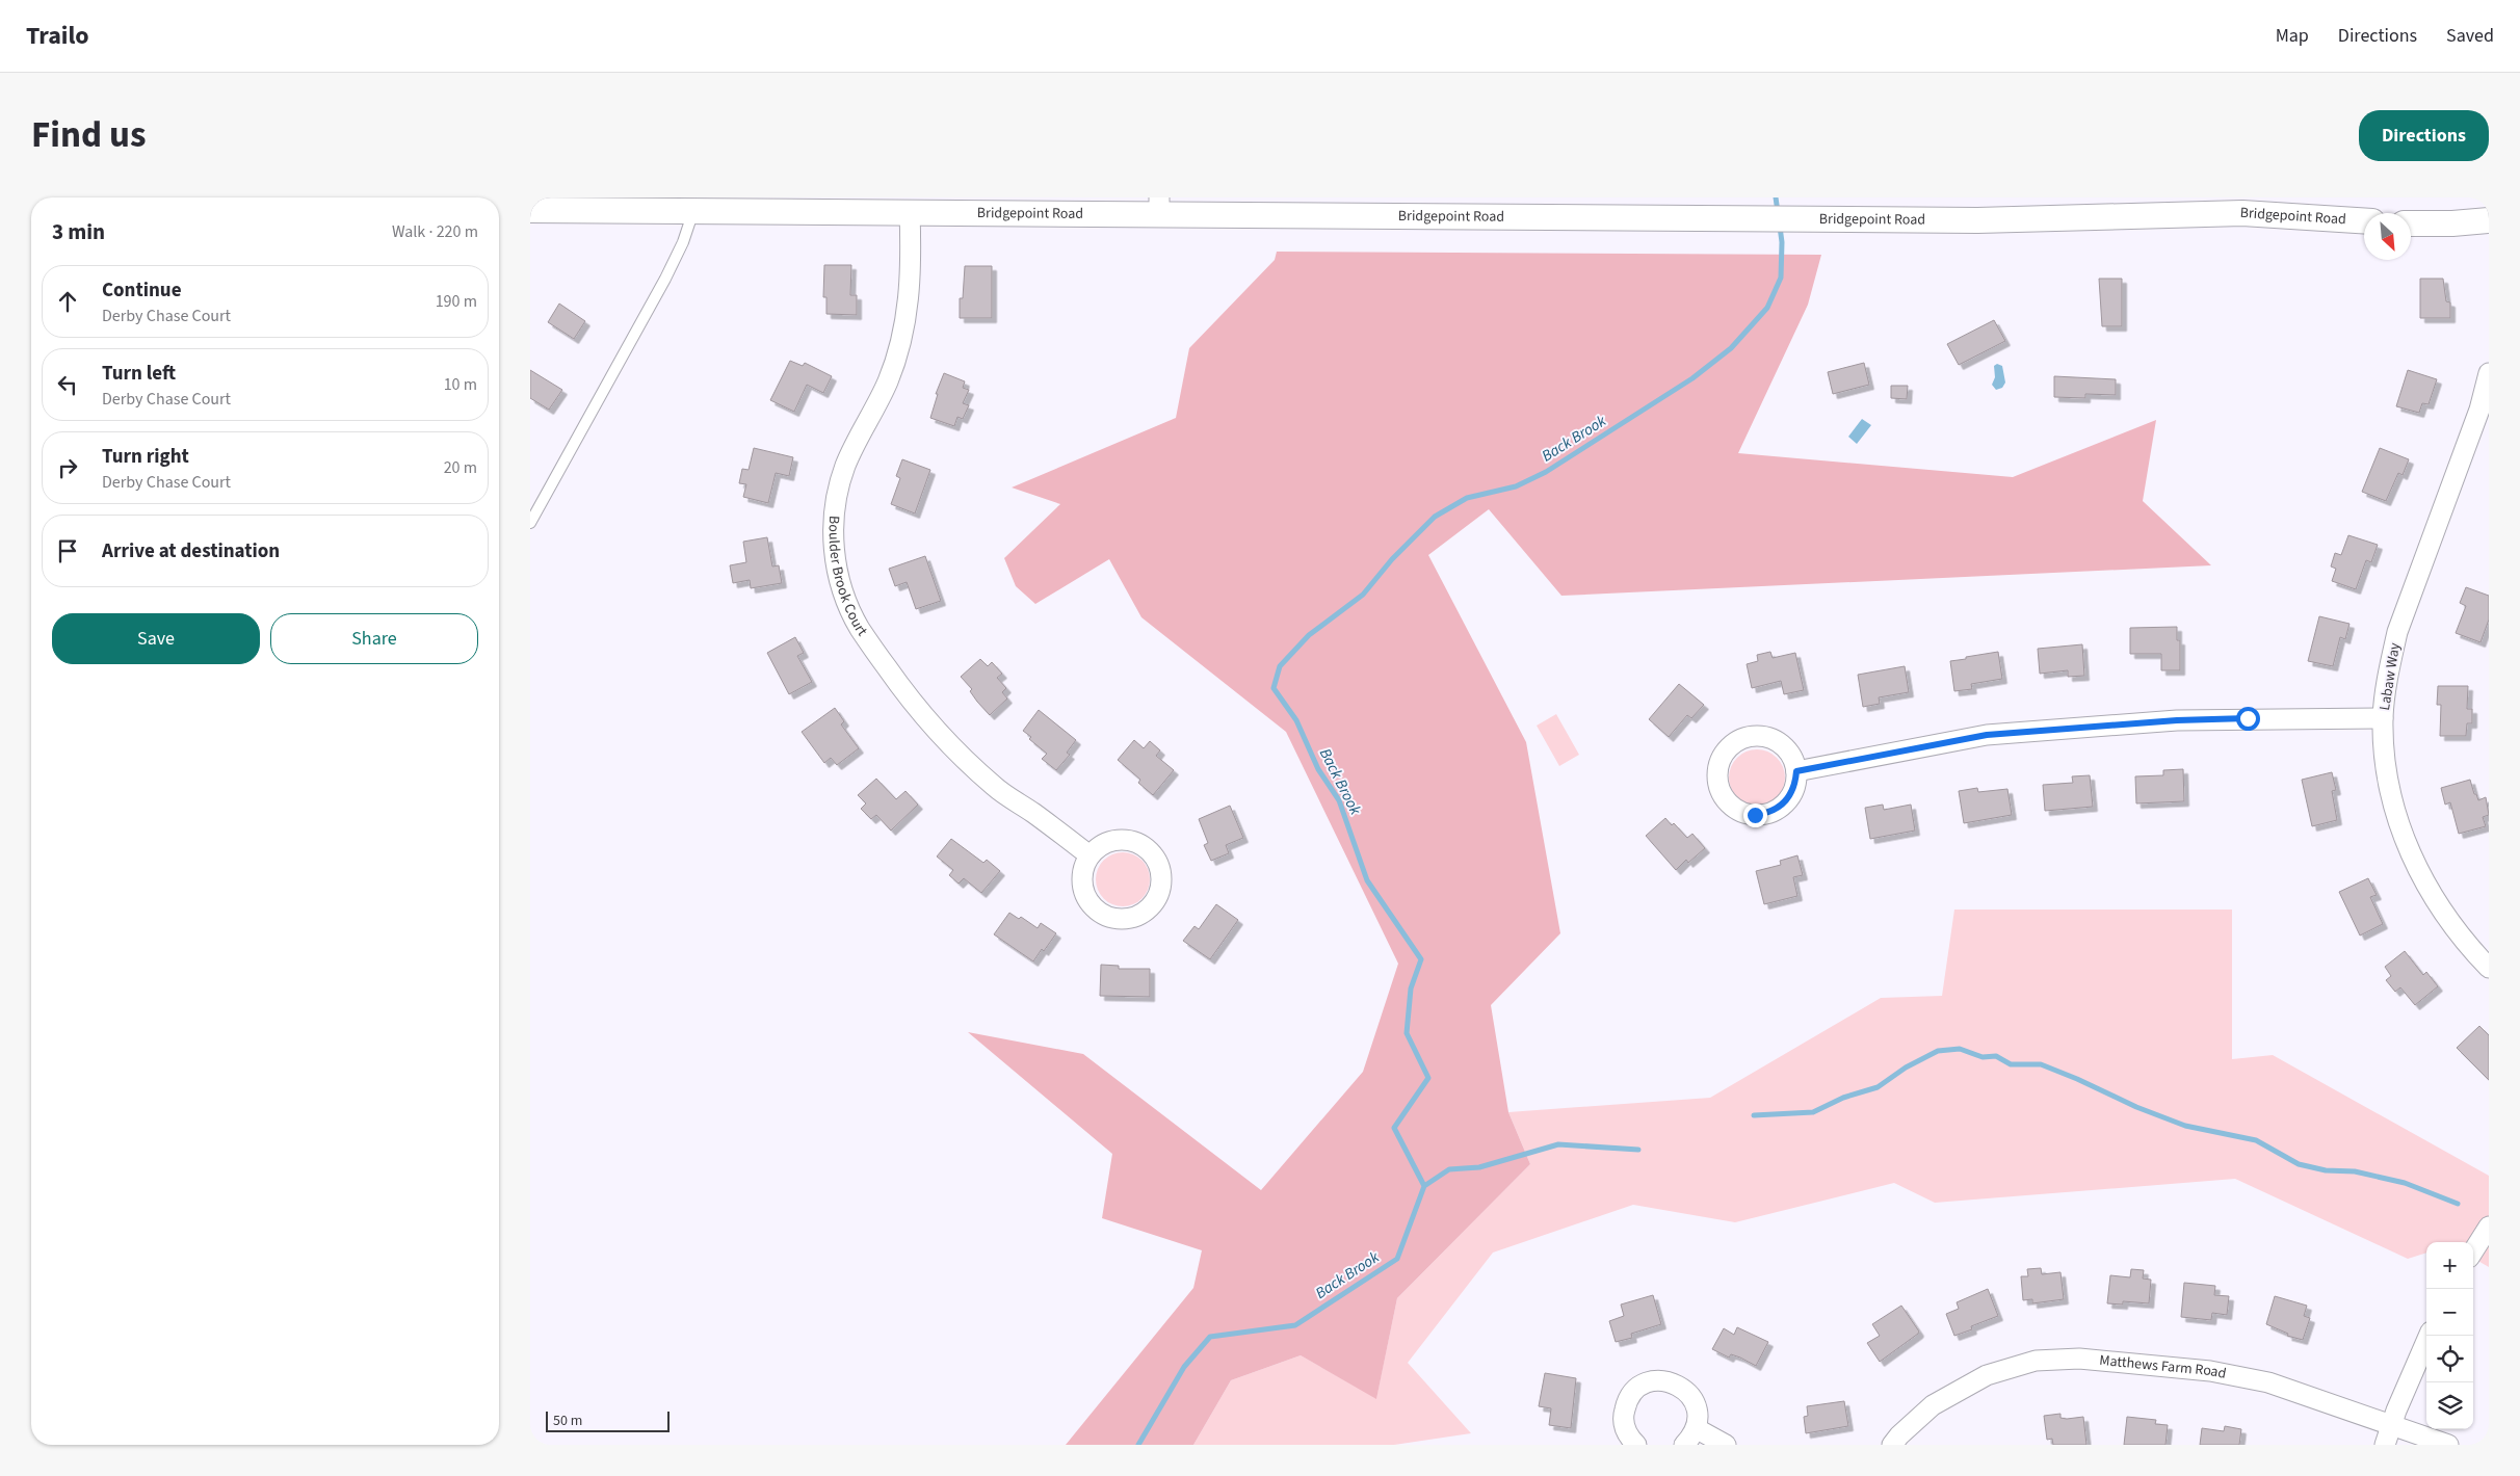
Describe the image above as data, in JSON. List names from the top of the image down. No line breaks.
{"streets":{"street":["Bridgepoint Road","Boulder Brook Court","Labaw Way","Matthews Farm Road"]},"crossings":[["Bridgepoint Road","Boulder Brook Court"]],"water":["Back Brook"],"scale_bar":"50 m","north":"bottom right","page":{"header":"Trailo","nav":["Map","Directions","Saved"],"title":"Find us","buttons":["Directions",["Save","Share"]],"heading":["3 min","Walk · 220 m"],"list":[["Continue","Derby Chase Court","190 m"],["Turn left","Derby Chase Court","10 m"],["Turn right","Derby Chase Court","20 m"],"Arrive at destination"],"map_buttons":["+","−"],"scale":"50 m"}}
